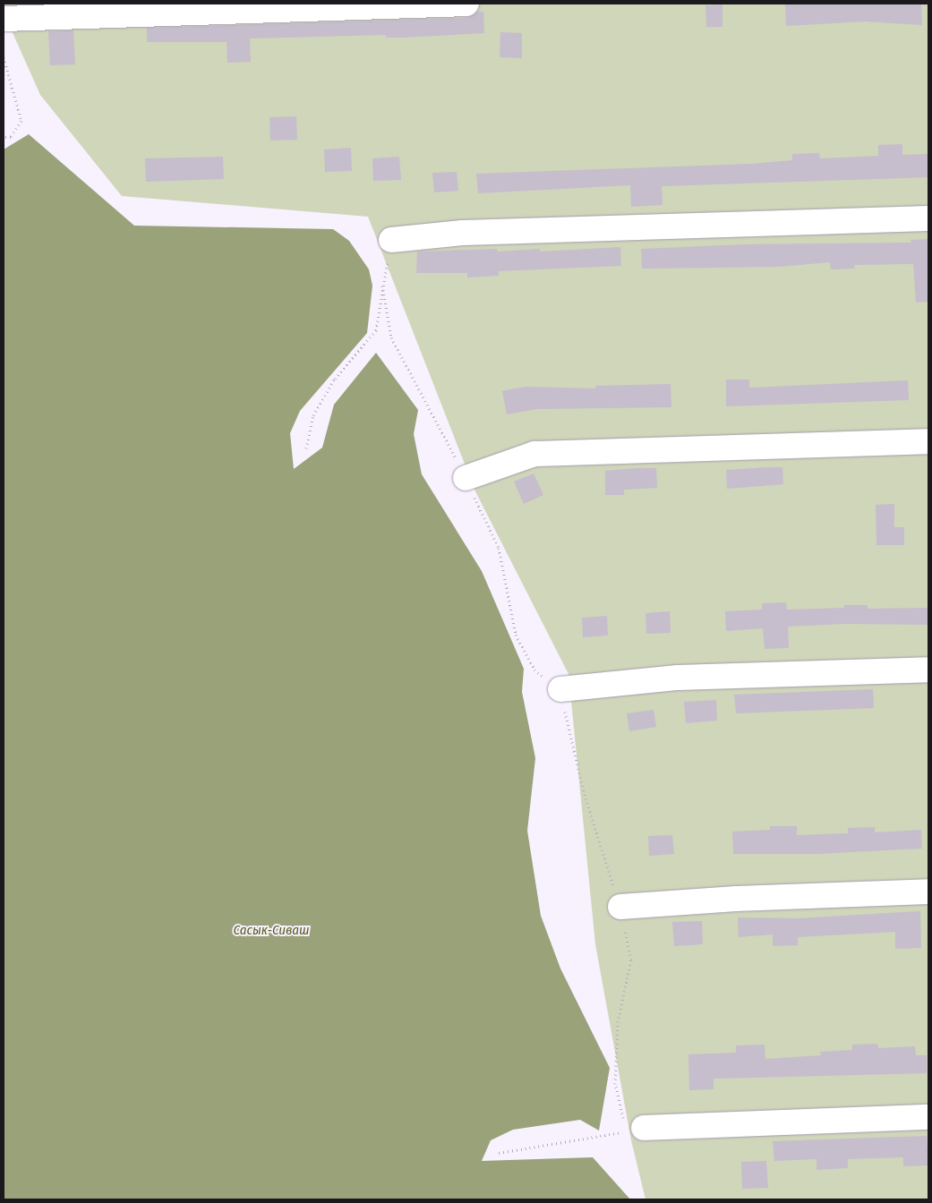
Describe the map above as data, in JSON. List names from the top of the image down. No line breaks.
{"water":["Сасык-Сиваш"]}
